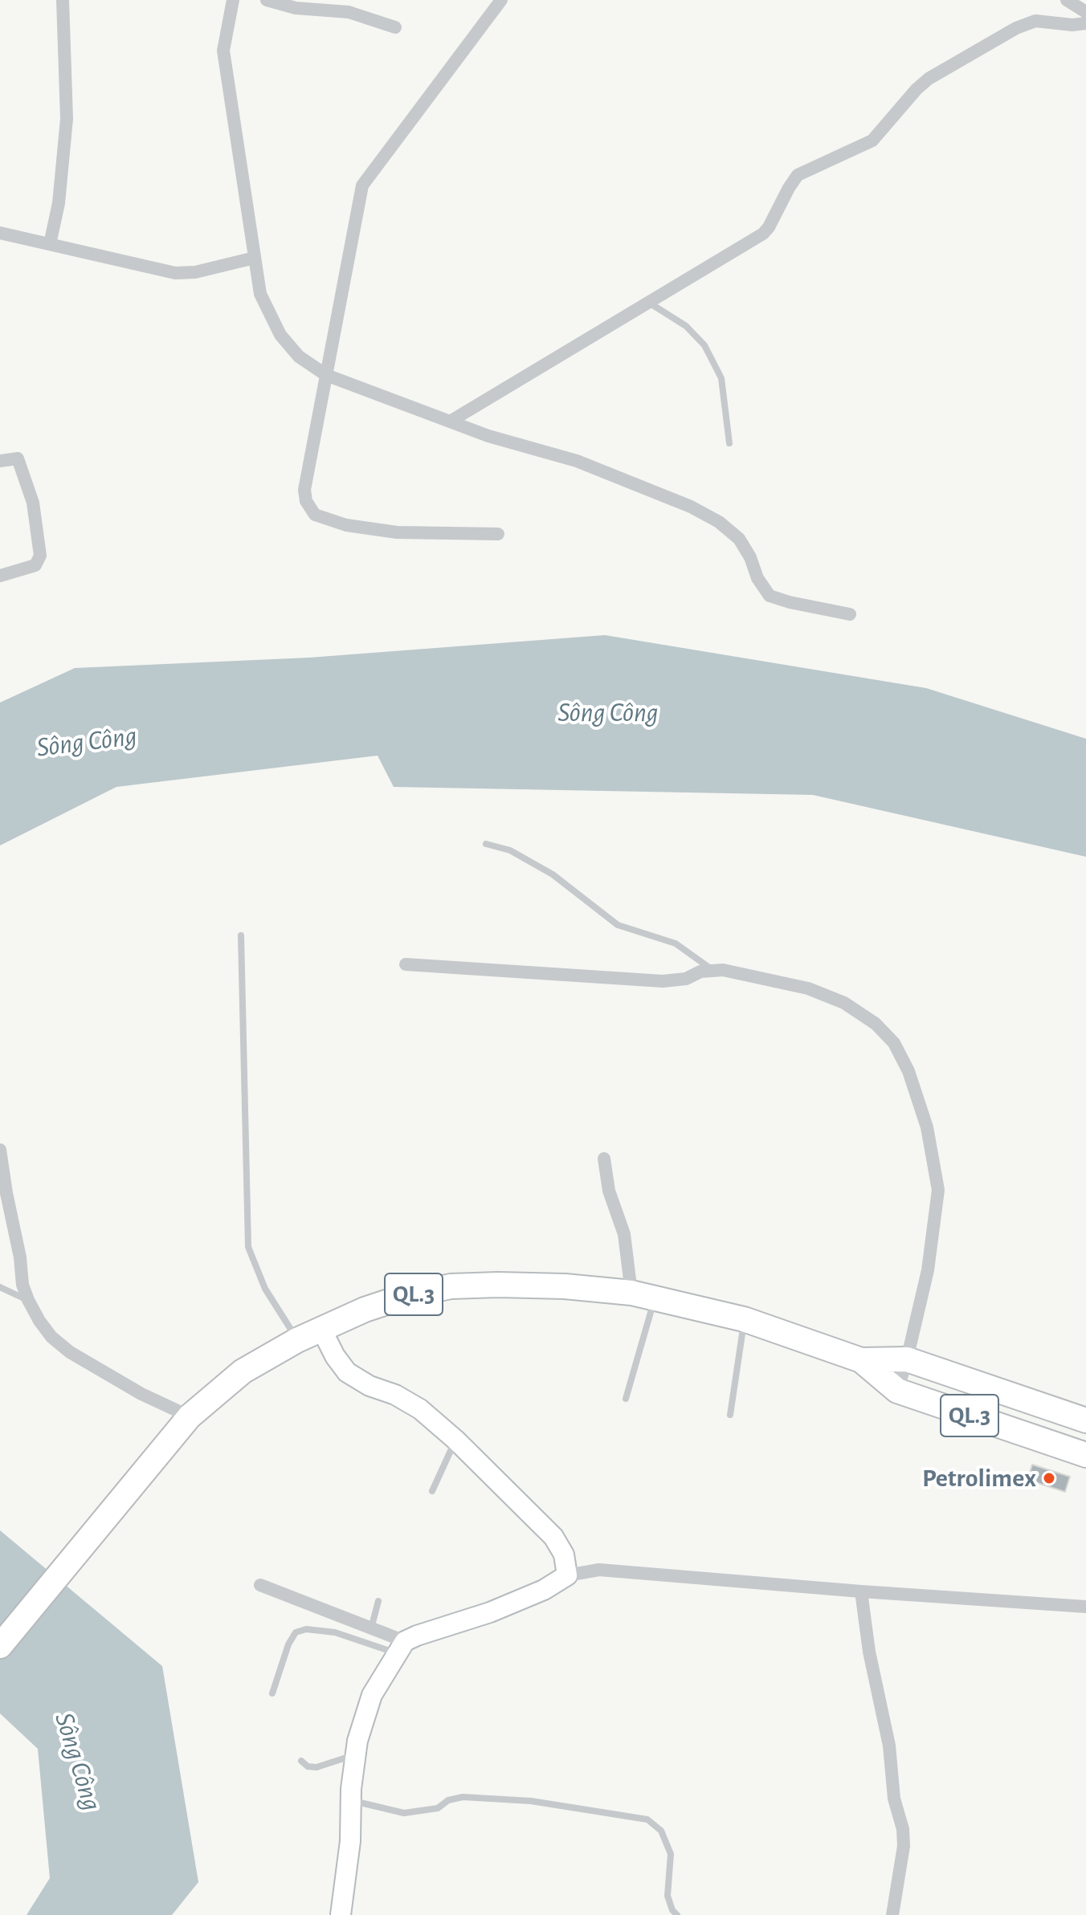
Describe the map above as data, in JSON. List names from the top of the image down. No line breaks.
{"streets":{"highway":["QL.3"]},"water":["Sông Công"],"places":["Petrolimex"]}
